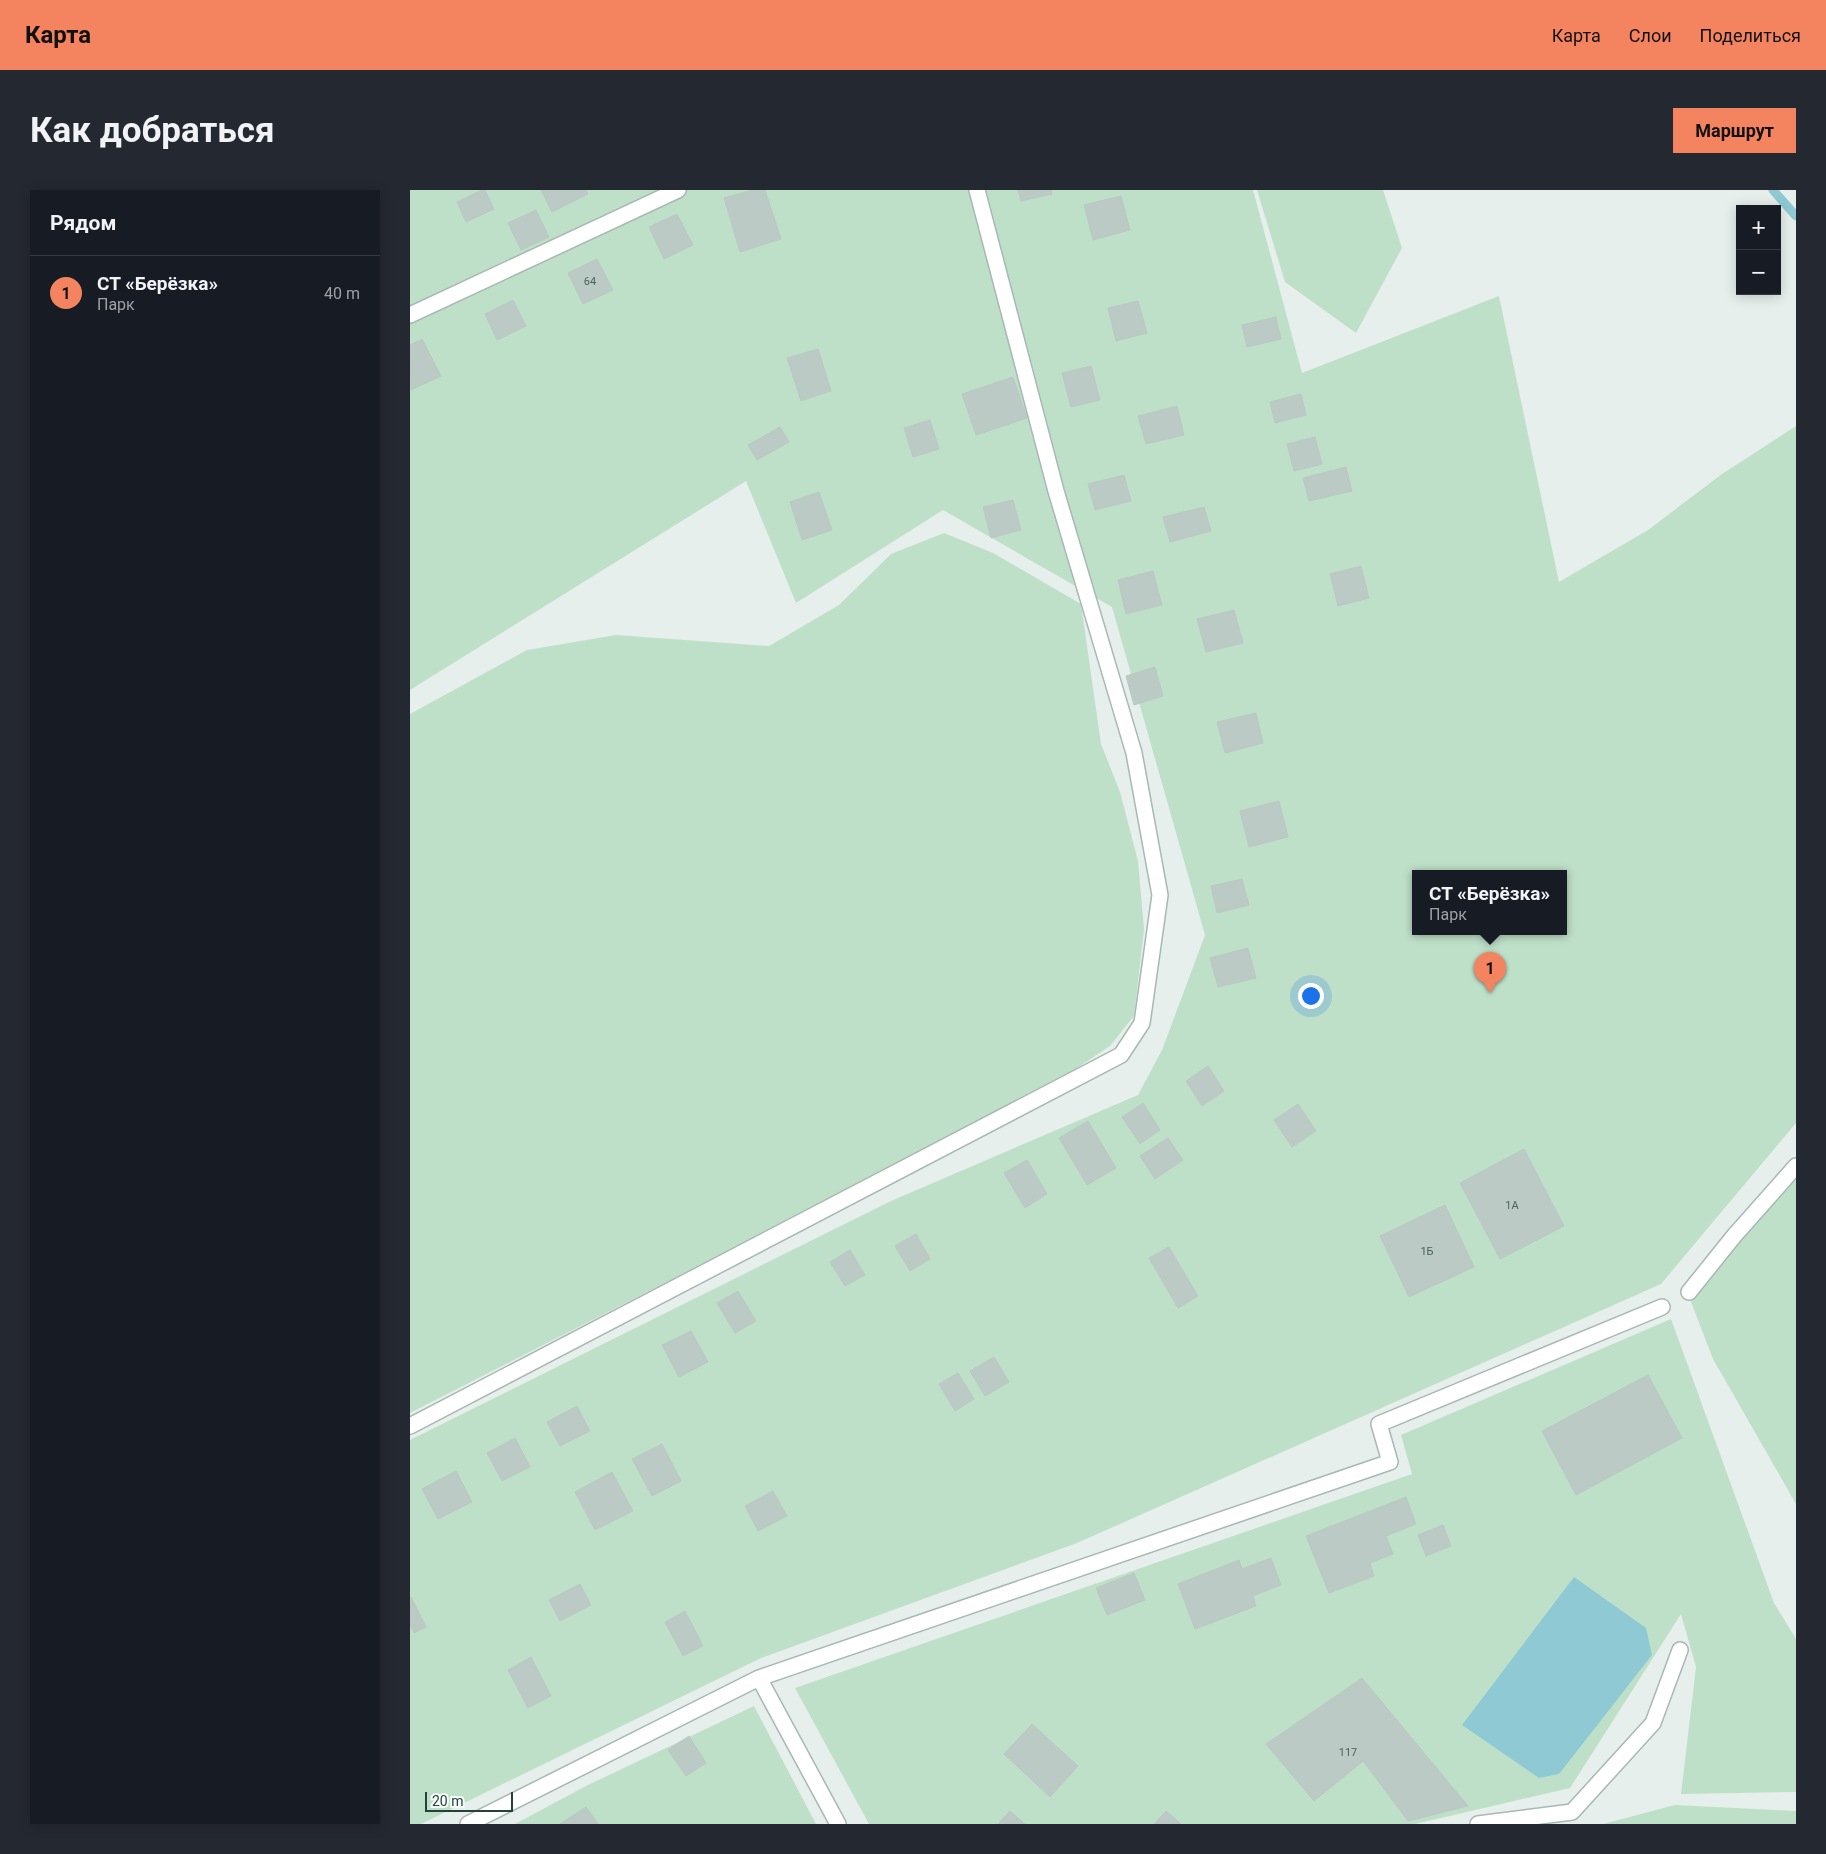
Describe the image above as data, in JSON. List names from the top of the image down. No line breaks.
{"house_numbers":["64","1А","1Б","117"],"scale_bar":"20 m","page":{"header":"Карта","nav":["Карта","Слои","Поделиться"],"buttons":"Маршрут","title":"Как добраться","heading":"Рядом","map_buttons":["+","−"],"list":[{"mark":"1","name":"СТ «Берёзка»","note":"Парк","value":"40 m"}],"popup":["СТ «Берёзка»","Парк"],"pins":"1","scale":"20 m"}}
